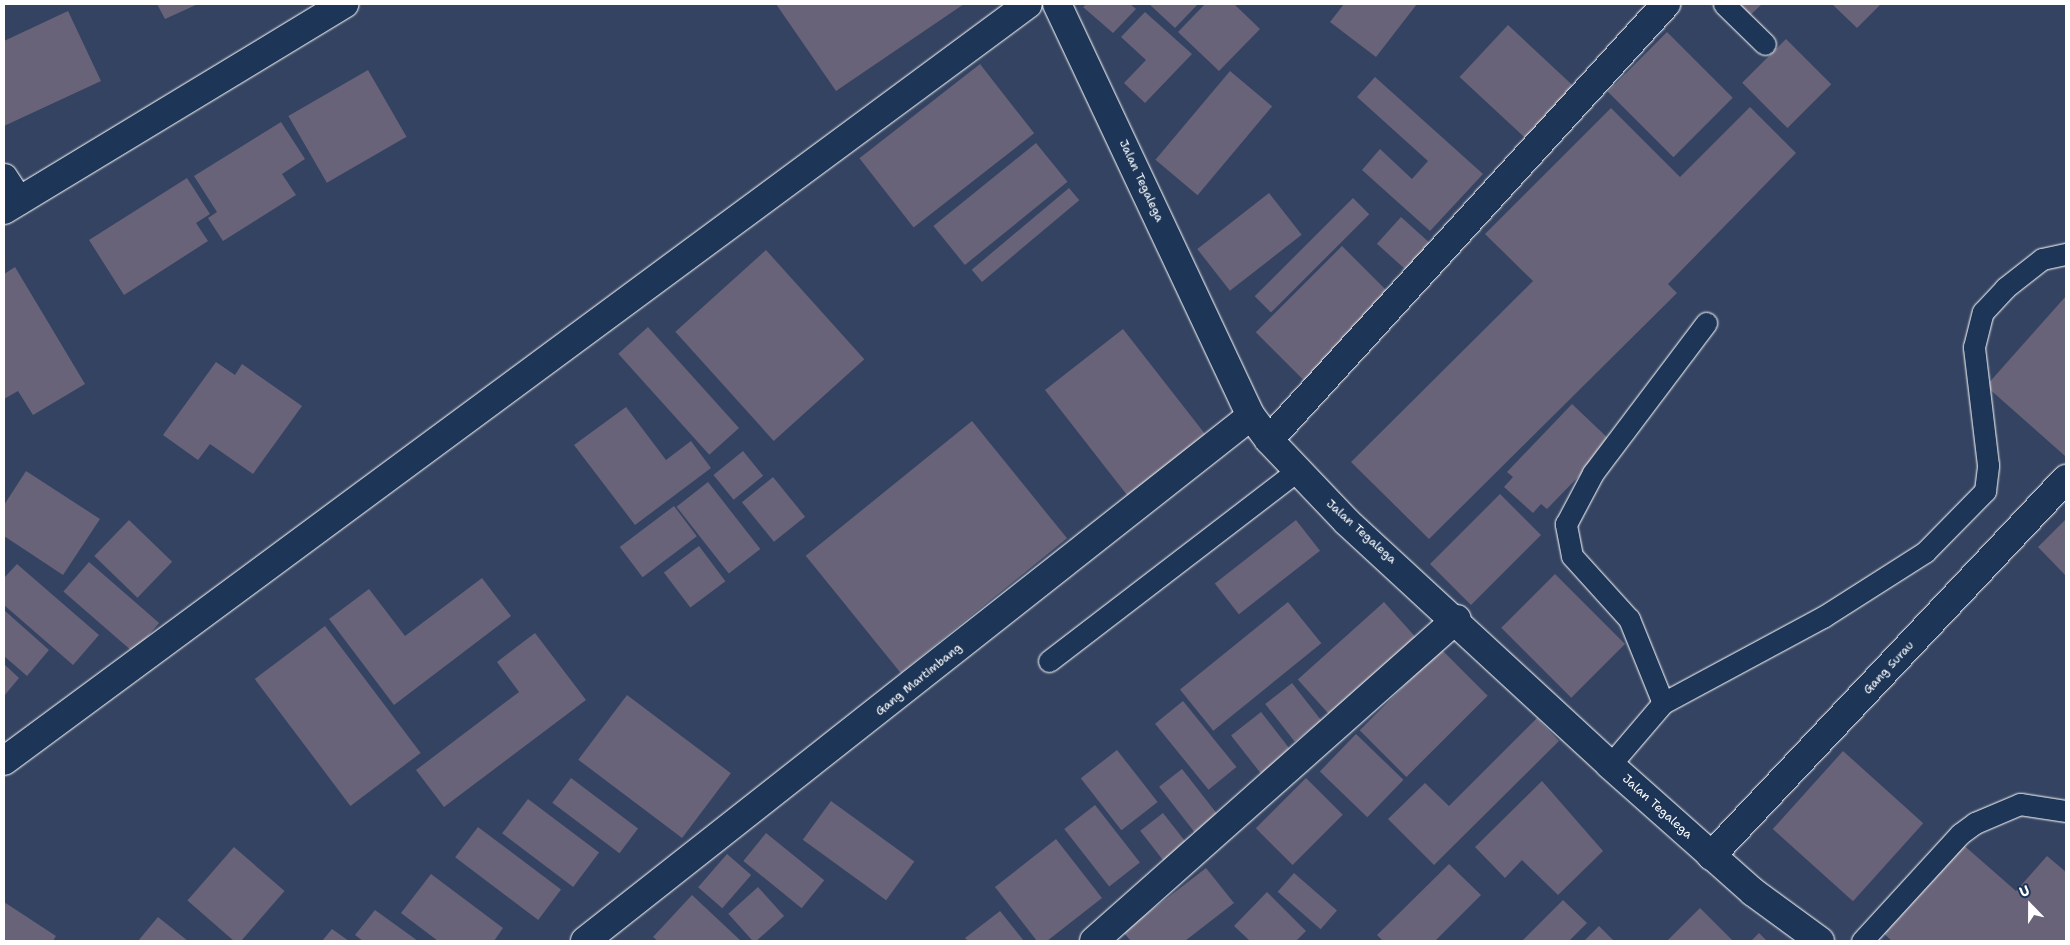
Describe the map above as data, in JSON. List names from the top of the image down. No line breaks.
{"streets":{"street":["Jalan Tegalega","Gang Surau","Gang Martimbang"]},"crossings":[["Jalan Tegalega","Gang Surau"],["Jalan Tegalega","Gang Martimbang"]],"north":"top"}
